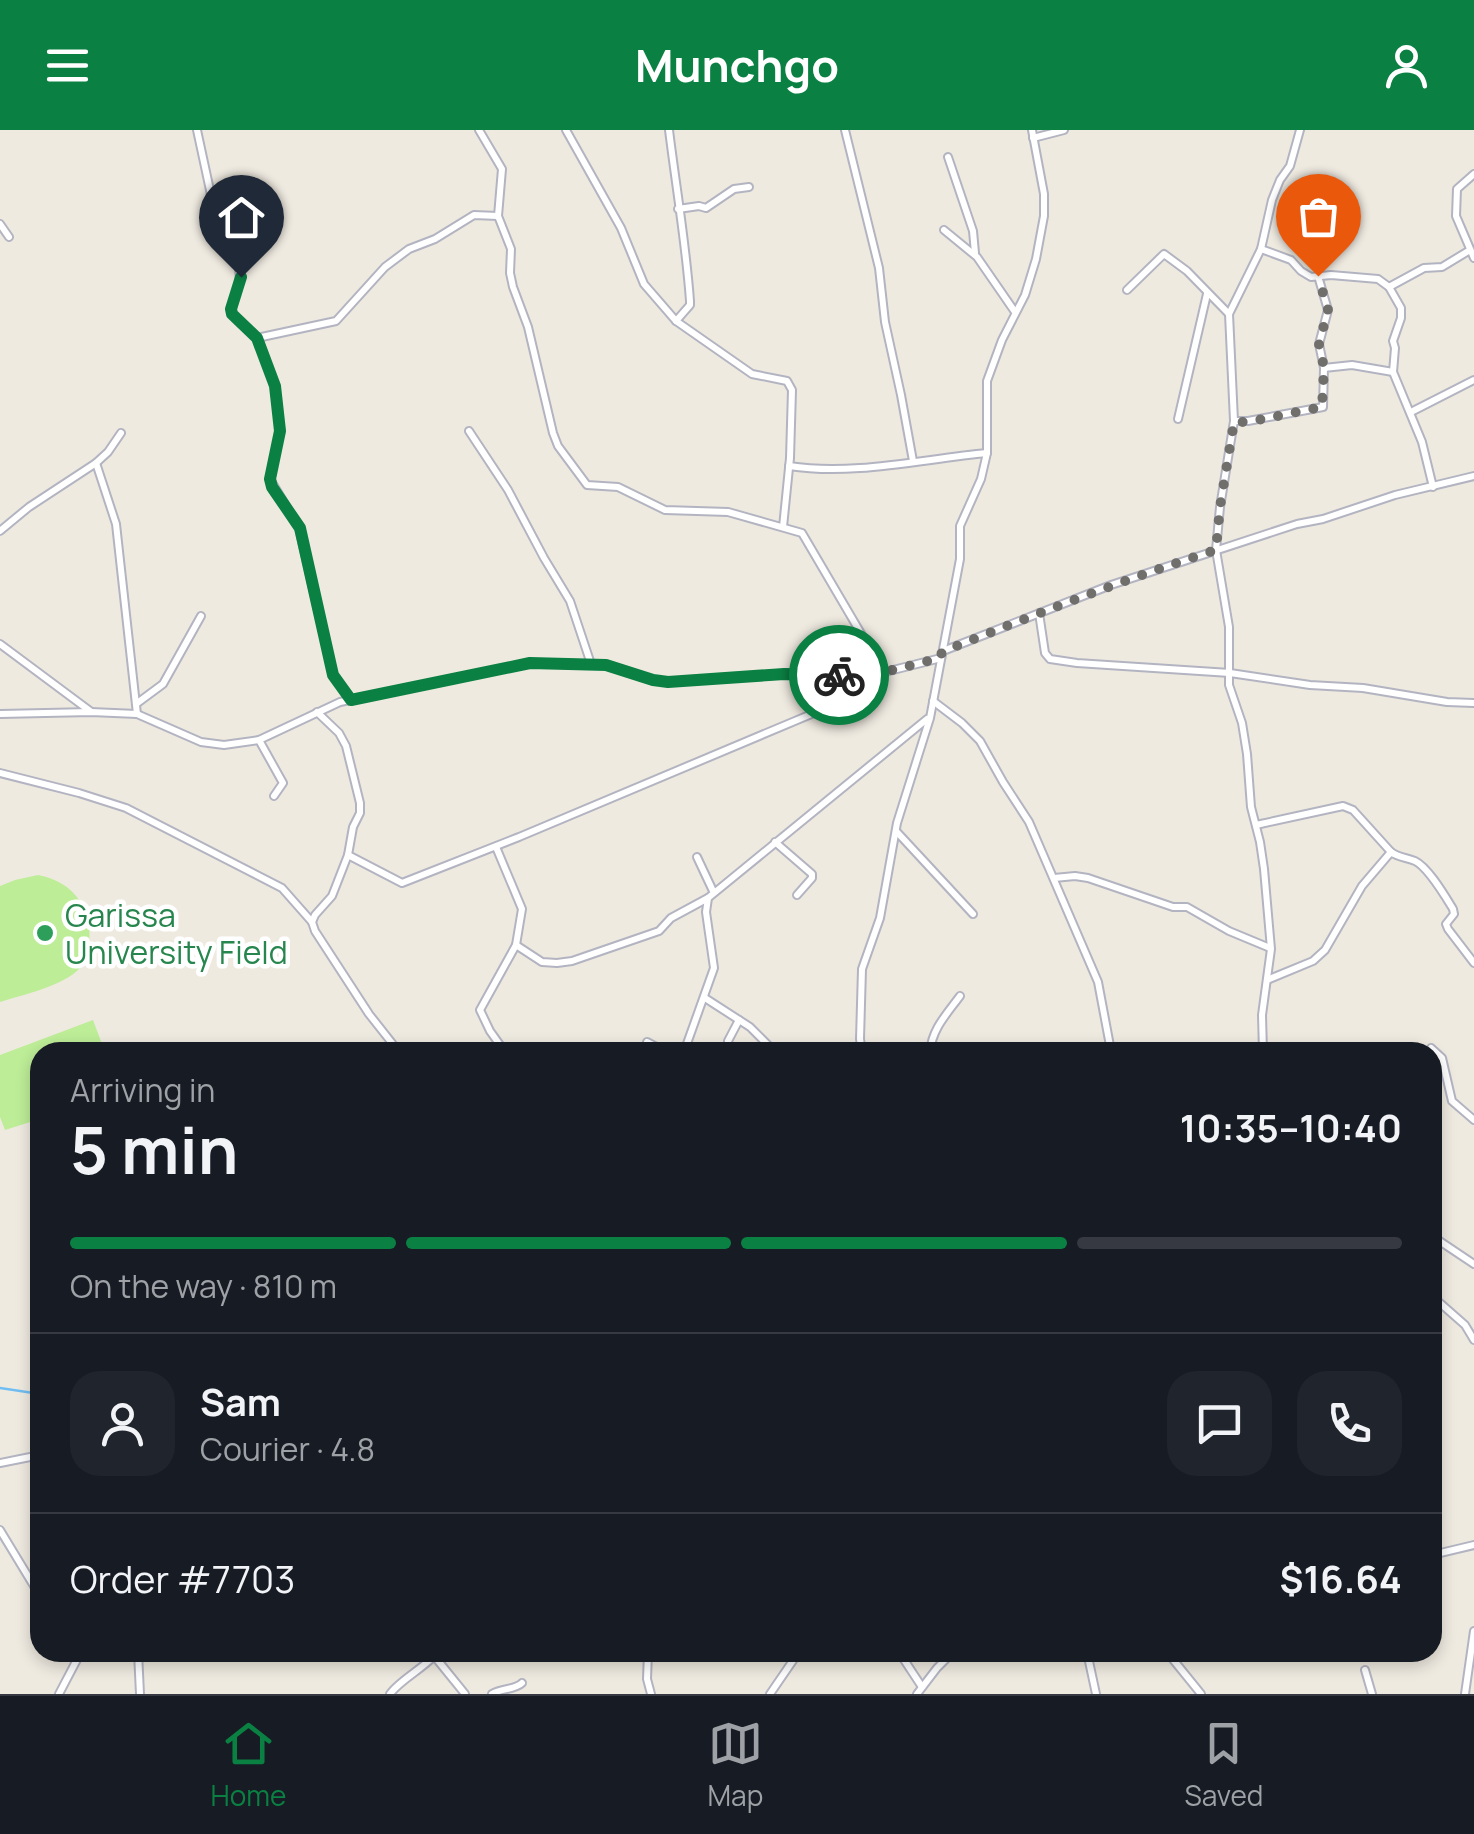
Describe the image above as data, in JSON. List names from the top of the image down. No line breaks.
{"places":["Garissa University Field"],"page":{"header":"Munchgo","heading":["5 min","Arriving in","10:35–10:40"],"panel":["Sam","Courier · 4.8","Order #7703","$16.64"],"bar":"On the way · 810 m","tabs":["Home","Map","Saved"]}}
